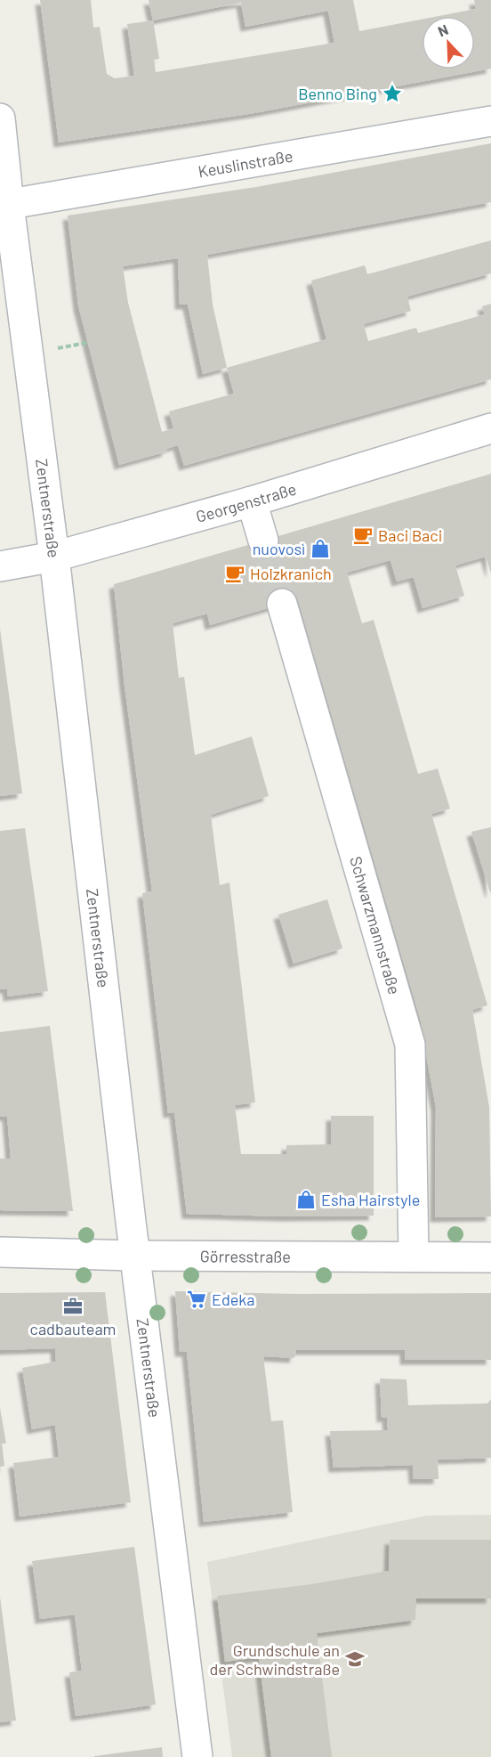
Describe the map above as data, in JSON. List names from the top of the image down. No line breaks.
{"streets":{"street":["Keuslinstraße","Georgenstraße","Zentnerstraße","Schwarzmannstraße","Görresstraße"]},"crossings":[["Keuslinstraße","Zentnerstraße"],["Georgenstraße","Zentnerstraße"],["Zentnerstraße","Görresstraße"],["Schwarzmannstraße","Görresstraße"]],"places":{"place":["Benno Bing"],"cafe":["Baci Baci","Holzkranich"],"shop":["nuovosì","Esha Hairstyle"],"supermarket":["Edeka"],"office":["cadbauteam"],"school or university":["Grundschule an der Schwindstraße"]},"north":"top left"}
